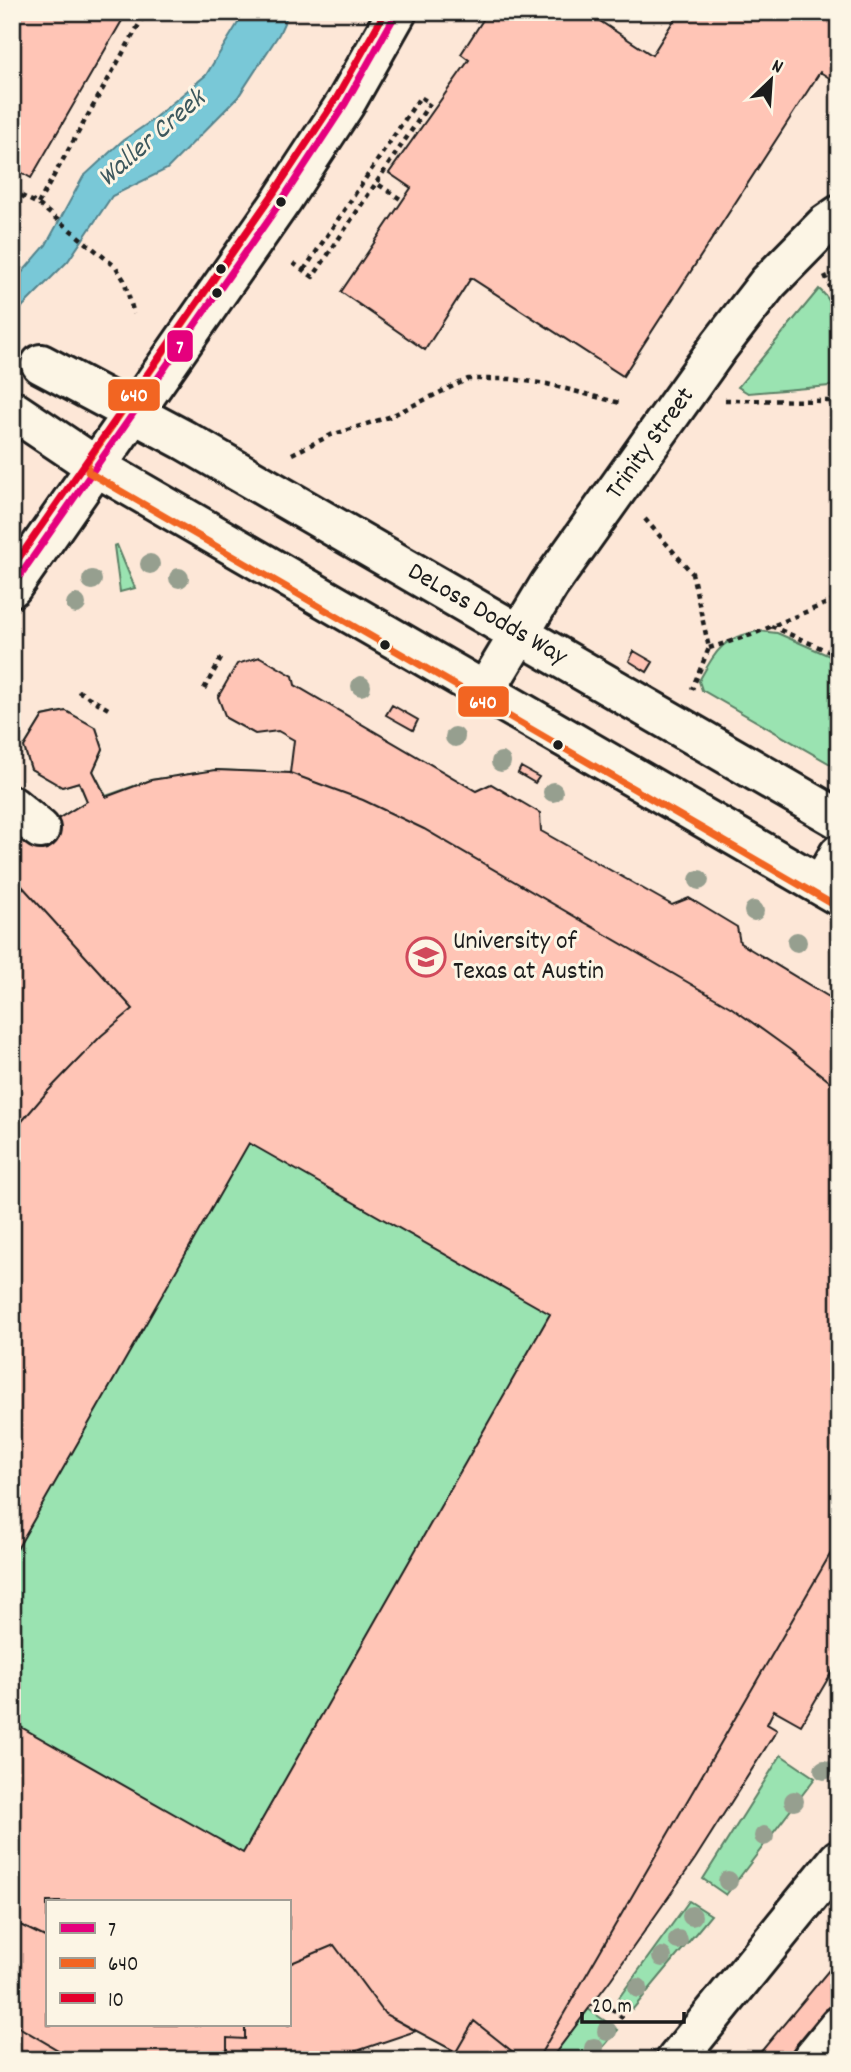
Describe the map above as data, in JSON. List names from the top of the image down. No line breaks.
{"streets":{"street":["Trinity Street","DeLoss Dodds Way"]},"crossings":[["Trinity Street","DeLoss Dodds Way"]],"water":["Waller Creek"],"places":{"school or university":["University of Texas at Austin"]},"lines":["transit line 7","transit line 640","transit line 10"],"legend":["7","640","10"],"scale_bar":"20 m","north":"top right"}
